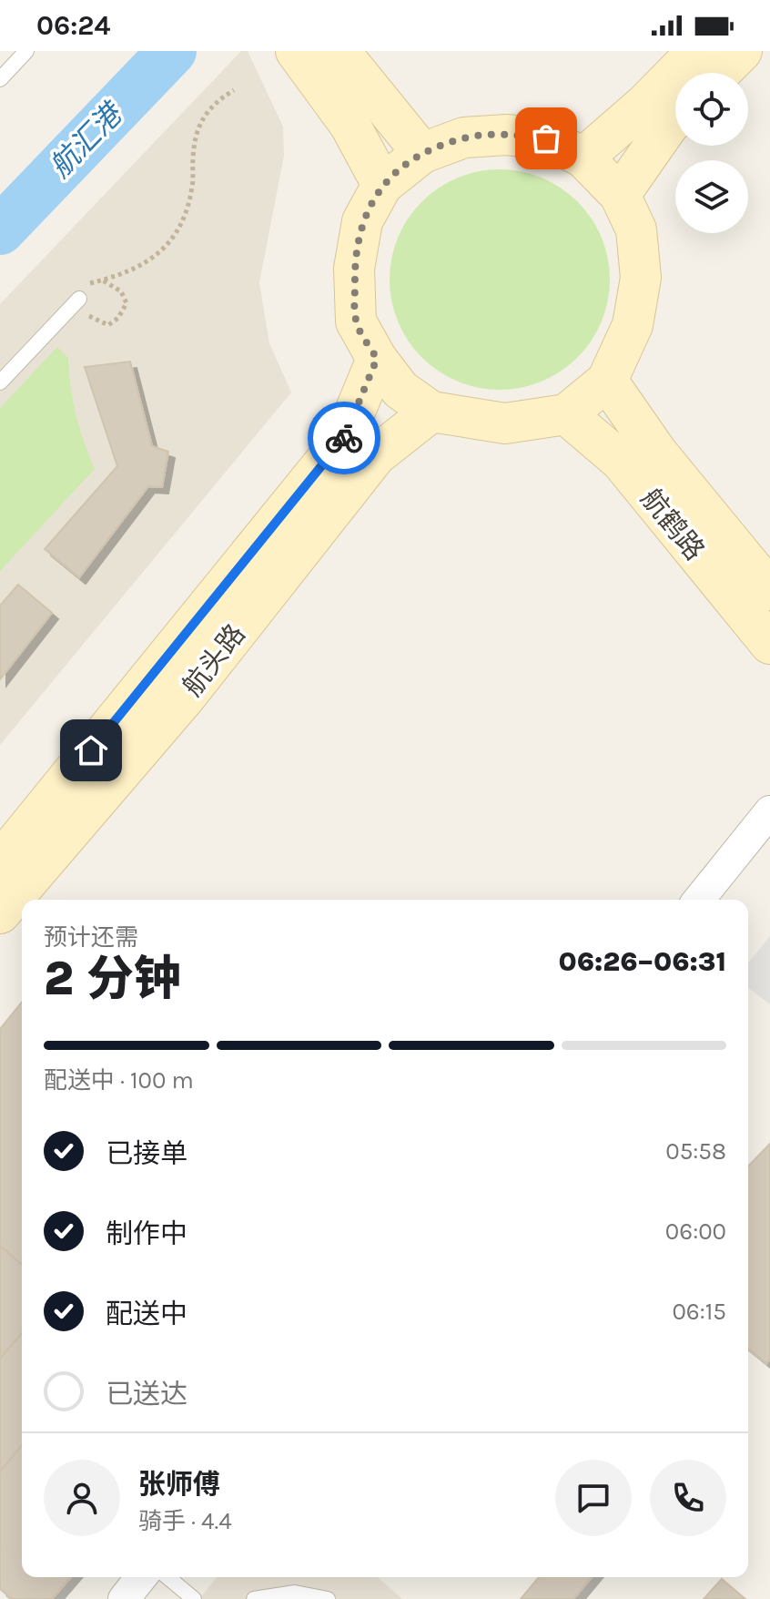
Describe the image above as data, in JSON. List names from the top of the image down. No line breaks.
{"streets":{"main road":["航鹤路","航头路"]},"water":["航汇港"],"page":{"status":"06:24","heading":["2 分钟","预计还需","06:26–06:31"],"panel":["张师傅","骑手 · 4.4"],"bar":"配送中 · 100 m","list":[["已接单","05:58"],["制作中","06:00"],["配送中","06:15"],"已送达"]}}
